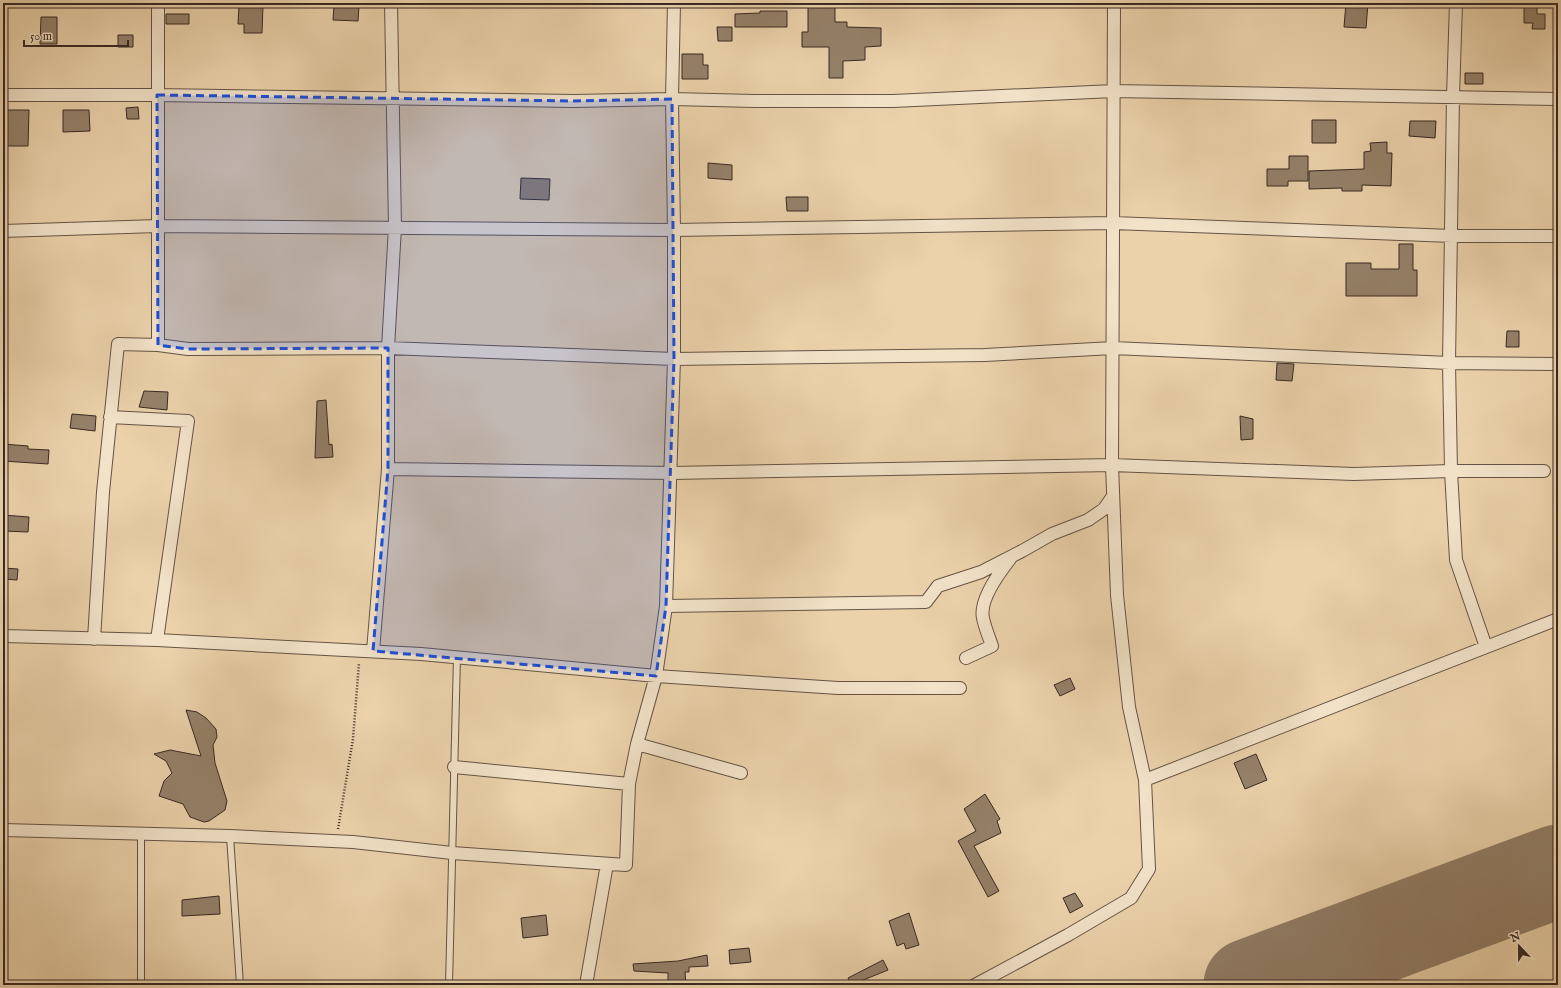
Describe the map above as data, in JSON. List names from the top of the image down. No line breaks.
{"scale_bar":"50 m","north":"top"}
